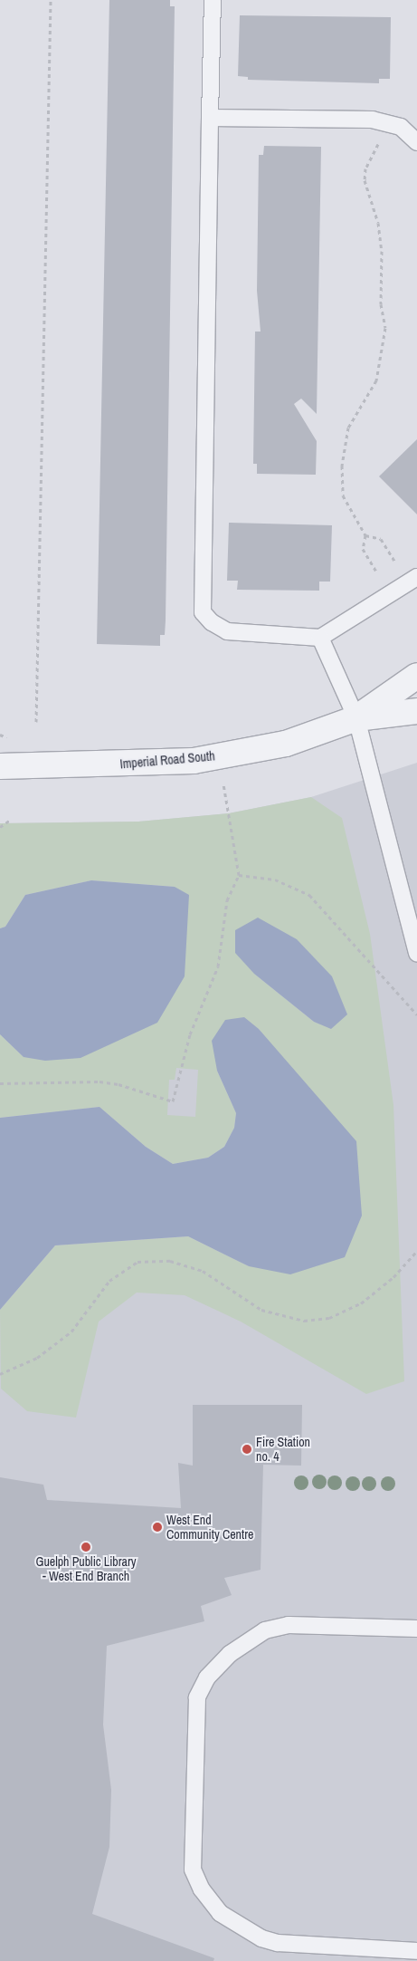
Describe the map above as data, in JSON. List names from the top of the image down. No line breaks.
{"streets":{"street":["Imperial Road South"]},"places":["Fire Station no. 4","West End Community Centre","Guelph Public Library - West End Branch"]}
